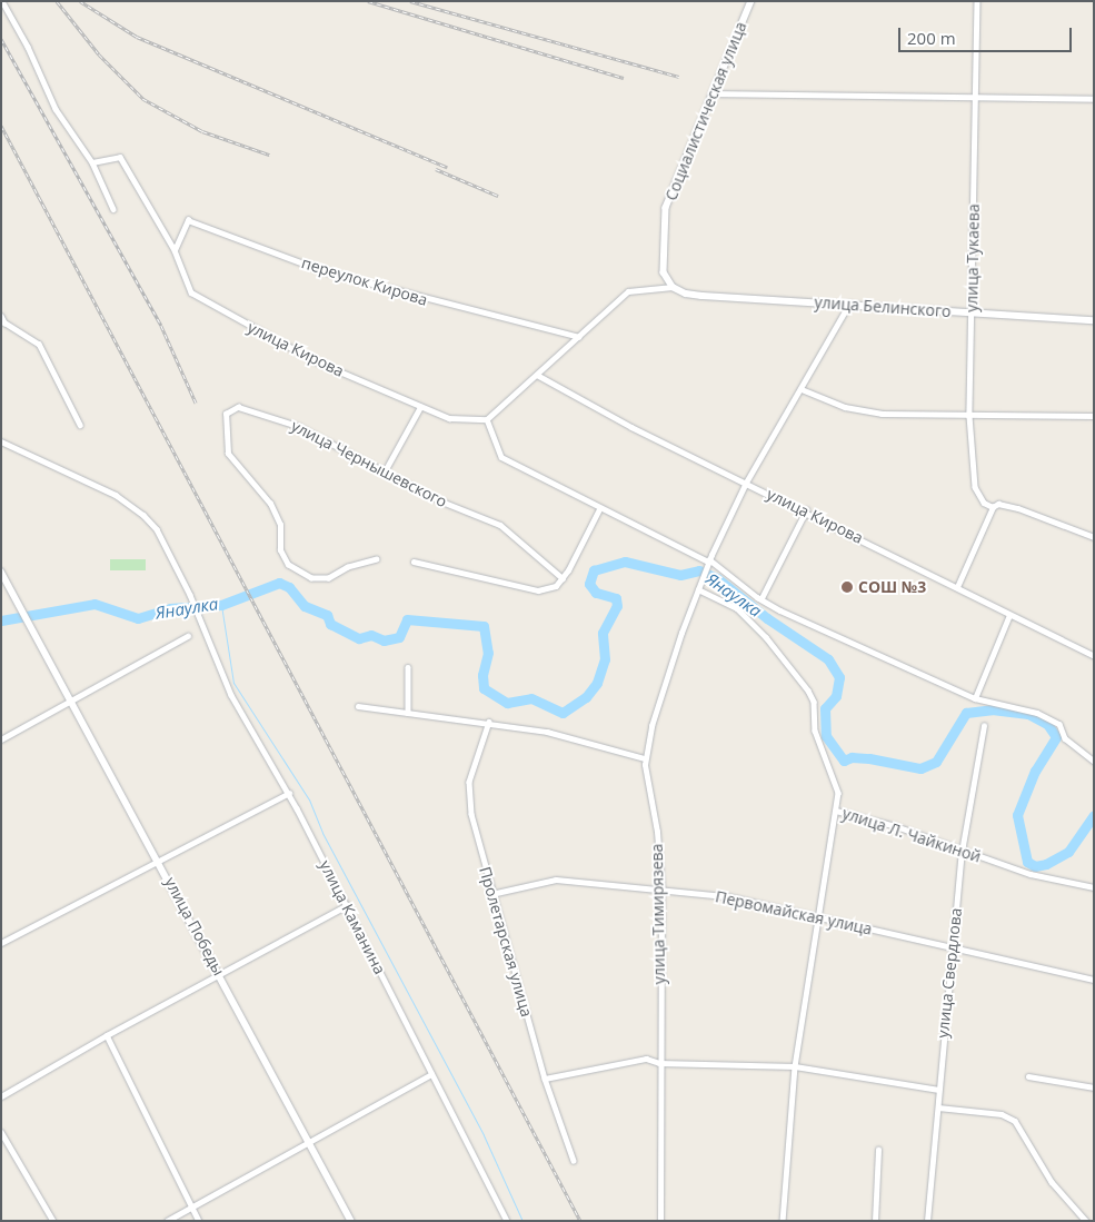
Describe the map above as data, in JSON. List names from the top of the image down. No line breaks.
{"streets":{"street":["Социалистическая улица","улица Тукаева","переулок Кирова","улица Белинского","улица Кирова","улица Чернышевского","улица Л. Чайкиной","Первомайская улица","улица Тимирязева","улица Каманина","улица Победы","Пролетарская улица","улица Свердлова"]},"crossings":[["Социалистическая улица","улица Белинского"],["улица Тукаева","улица Белинского"],["переулок Кирова","улица Кирова"],["улица Л. Чайкиной","улица Тимирязева"],["улица Л. Чайкиной","улица Свердлова"],["Первомайская улица","улица Тимирязева"],["Первомайская улица","Пролетарская улица"],["Первомайская улица","улица Свердлова"]],"water":["Янаулка"],"places":["СОШ №3"],"scale_bar":"200 m"}
